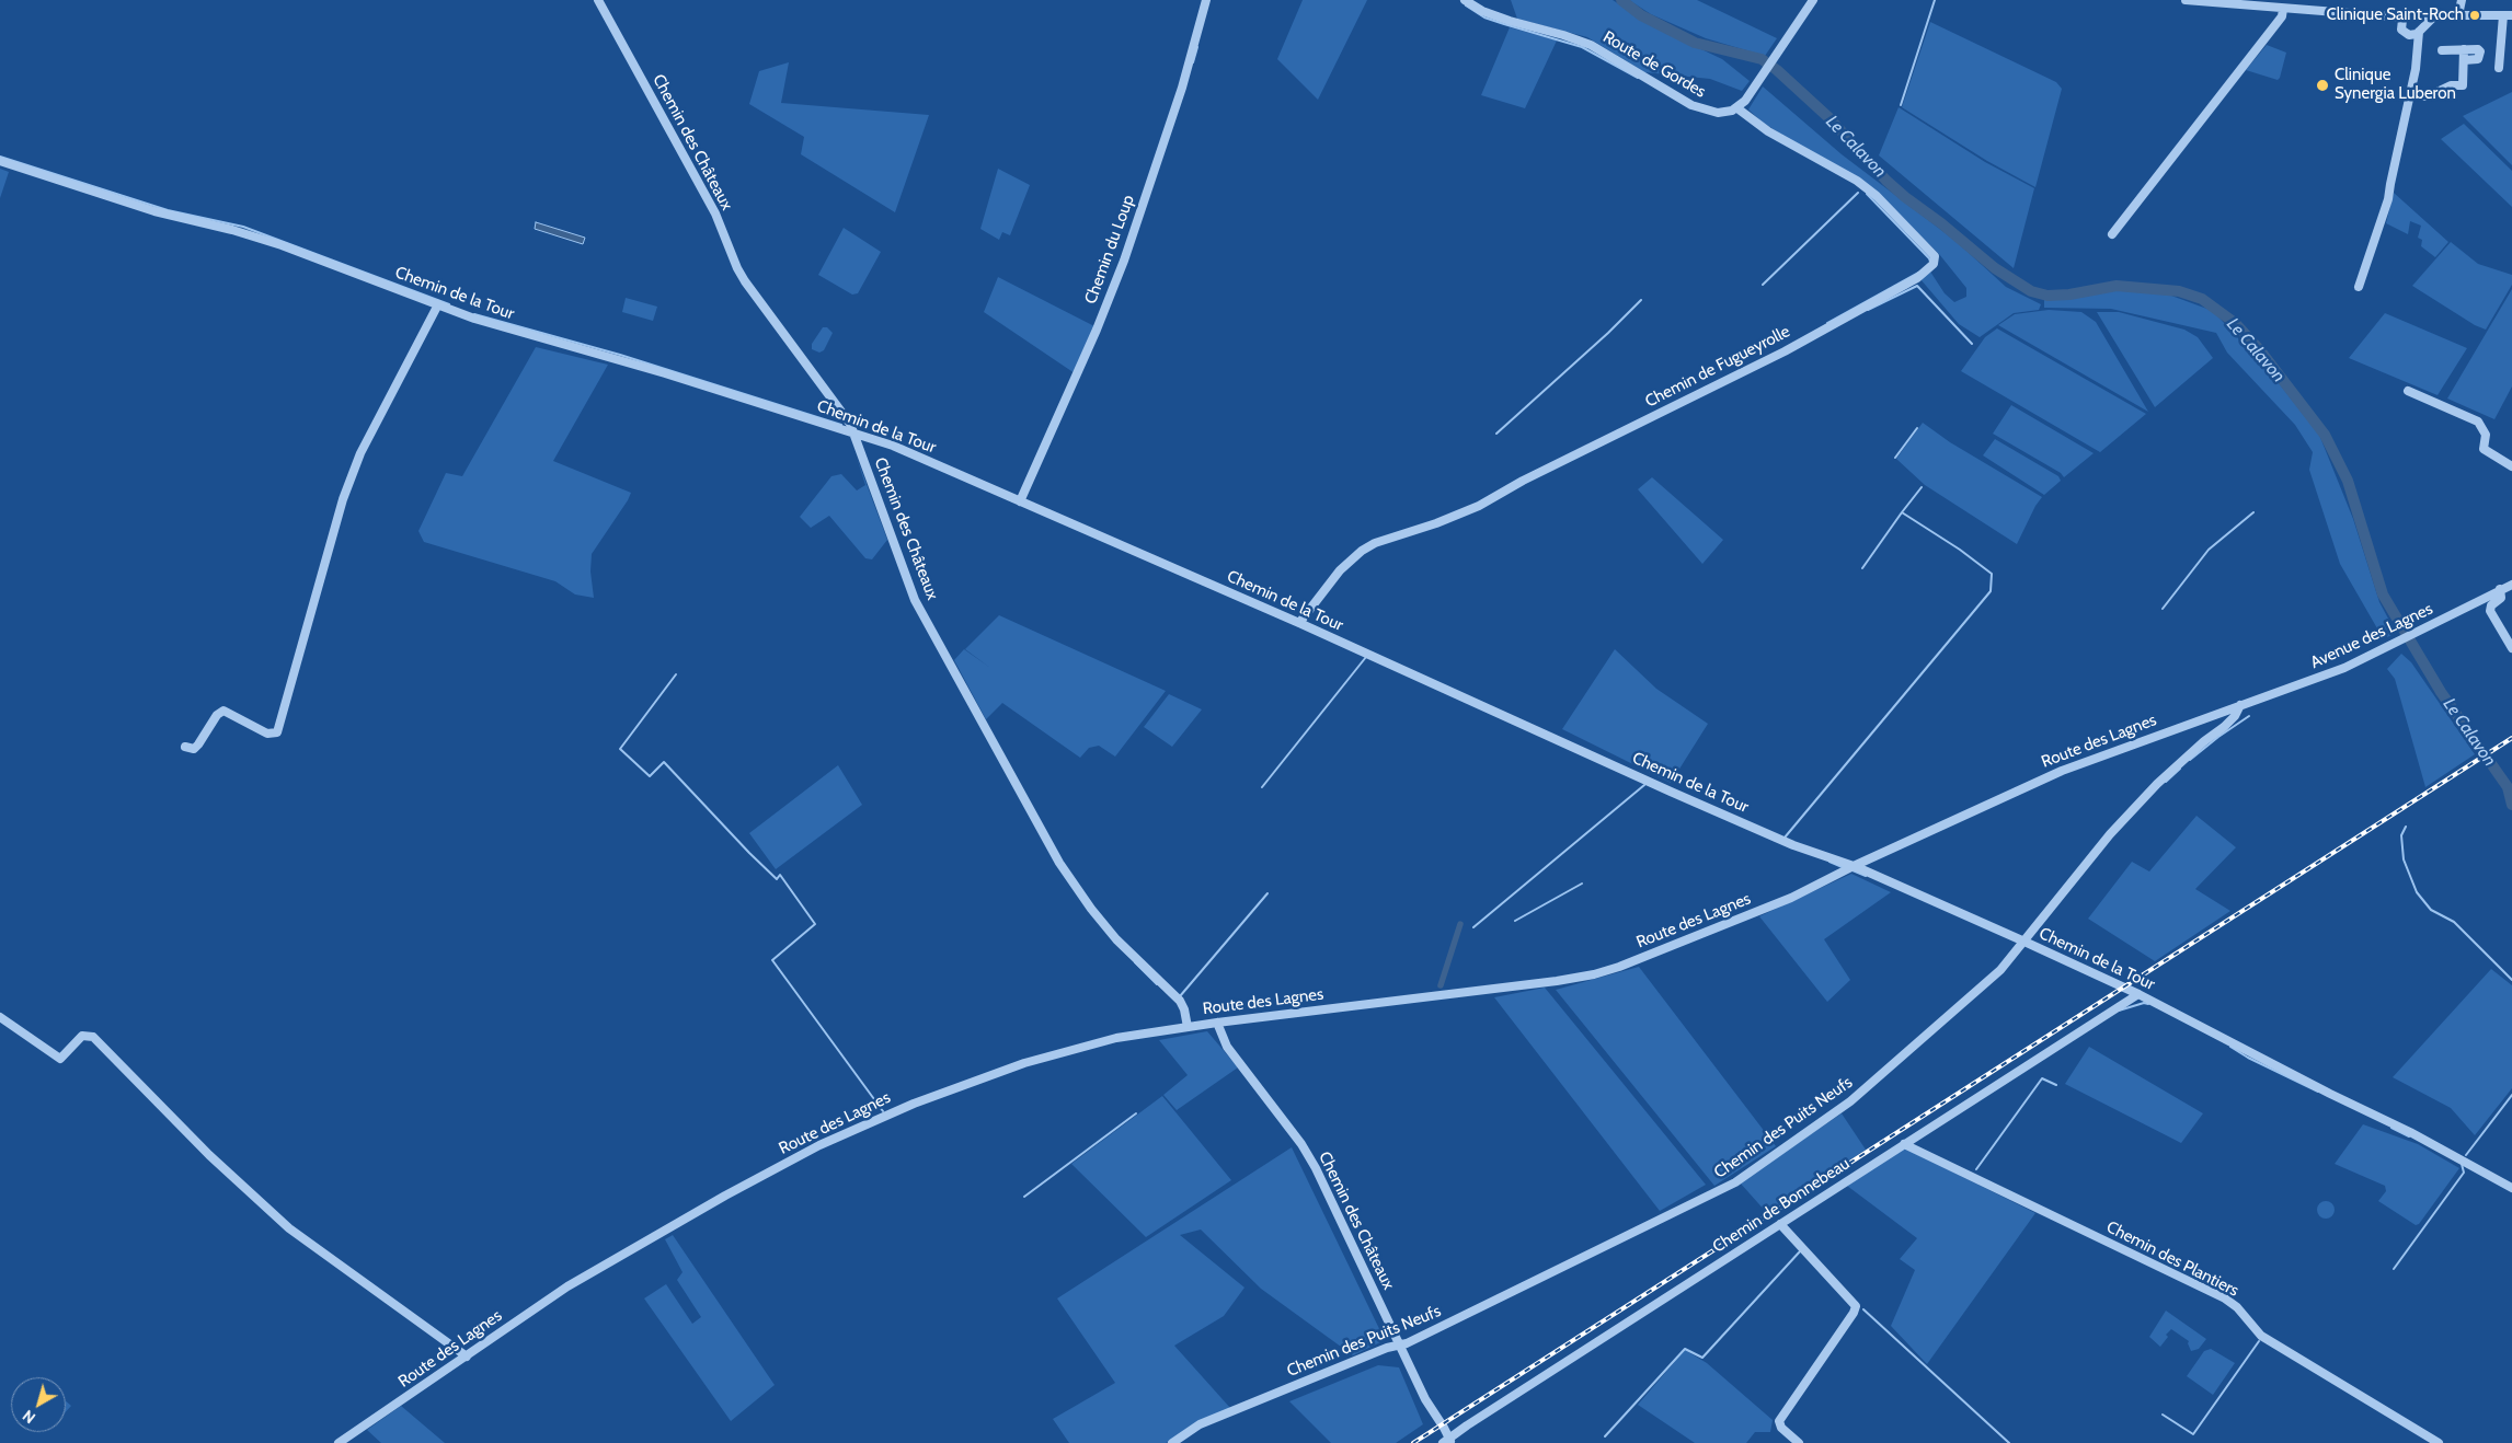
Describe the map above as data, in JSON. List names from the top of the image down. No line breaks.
{"streets":{"street":["Route de Gordes","Chemin des Châteaux","Chemin du Loup","Chemin de la Tour","Chemin de Fugueyrolle","Avenue des Lagnes","Route des Lagnes","Chemin des Puits Neufs","Chemin de Bonnebeau","Chemin des Plantiers"]},"crossings":[["Route de Gordes","Chemin de Fugueyrolle"],["Chemin des Châteaux","Chemin de la Tour"],["Chemin des Châteaux","Route des Lagnes"],["Chemin des Châteaux","Chemin des Puits Neufs"],["Chemin des Châteaux","Chemin de Bonnebeau"],["Chemin du Loup","Chemin de la Tour"],["Chemin de la Tour","Chemin de Fugueyrolle"],["Chemin de la Tour","Route des Lagnes"],["Chemin de la Tour","Chemin des Puits Neufs"],["Chemin de la Tour","Chemin de Bonnebeau"],["Avenue des Lagnes","Route des Lagnes"],["Avenue des Lagnes","Chemin des Puits Neufs"],["Route des Lagnes","Chemin des Puits Neufs"],["Chemin de Bonnebeau","Chemin des Plantiers"]],"water":["Le Calavon"],"places":["Clinique Saint-Roch","Clinique Synergia Luberon"],"north":"bottom left"}
